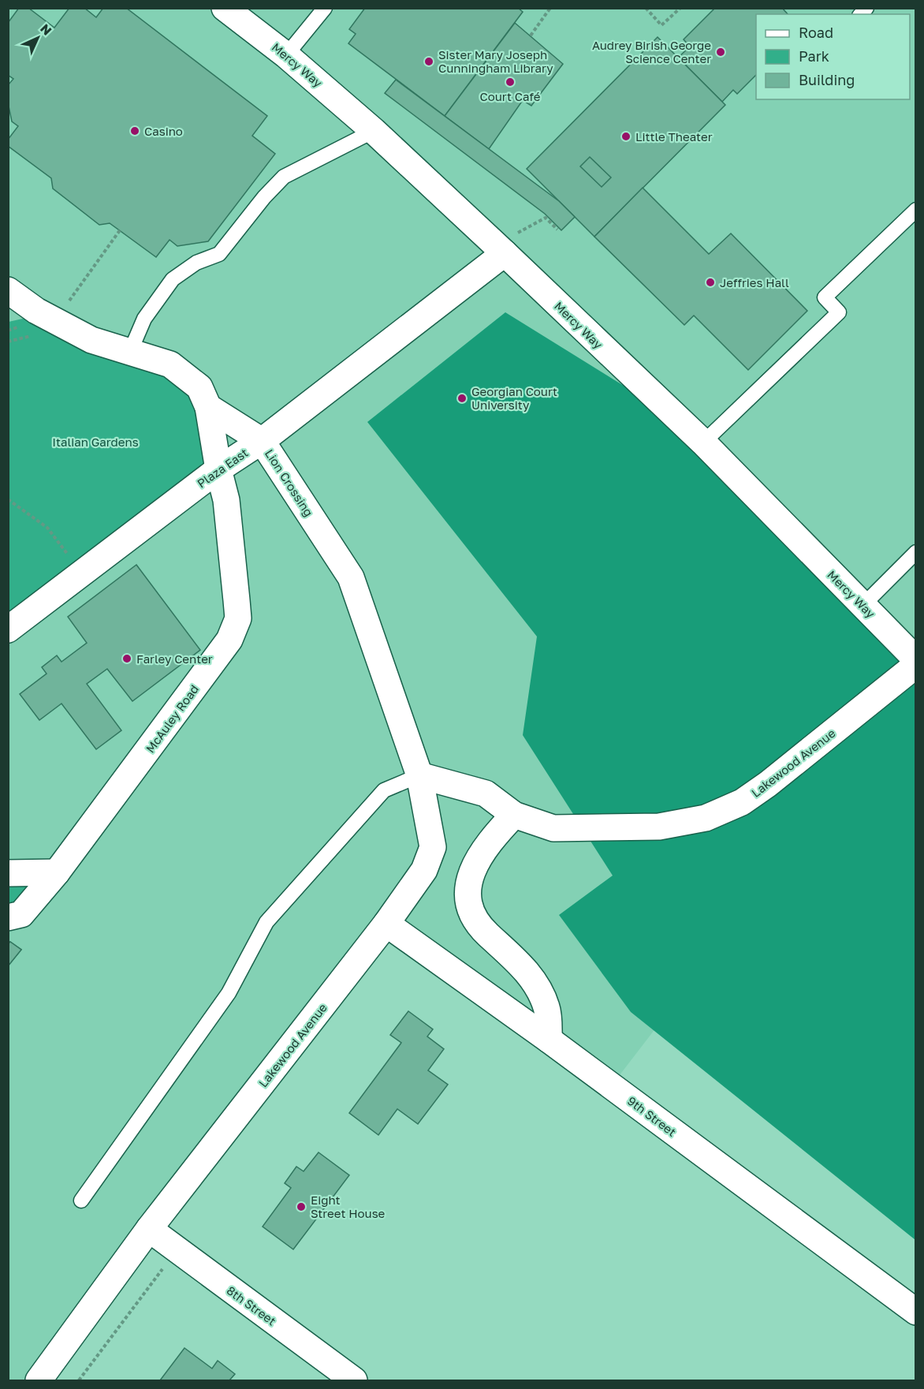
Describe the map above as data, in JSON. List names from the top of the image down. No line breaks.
{"streets":{"street":["Mercy Way","Plaza East","Lion Crossing","McAuley Road","Lakewood Avenue","9th Street","8th Street"]},"crossings":[["Mercy Way","Plaza East"],["Plaza East","Lion Crossing"],["Plaza East","McAuley Road"],["Lion Crossing","McAuley Road"],["Lion Crossing","Lakewood Avenue"],["Lakewood Avenue","9th Street"],["Lakewood Avenue","8th Street"]],"parks":["Italian Gardens"],"places":["Audrey Birish George Science Center","Sister Mary Joseph Cunningham Library","Court Café","Casino","Little Theater","Jeffries Hall","Georgian Court University","Farley Center","Eight Street House"],"legend":["Road","Park","Building"],"north":"top right"}
